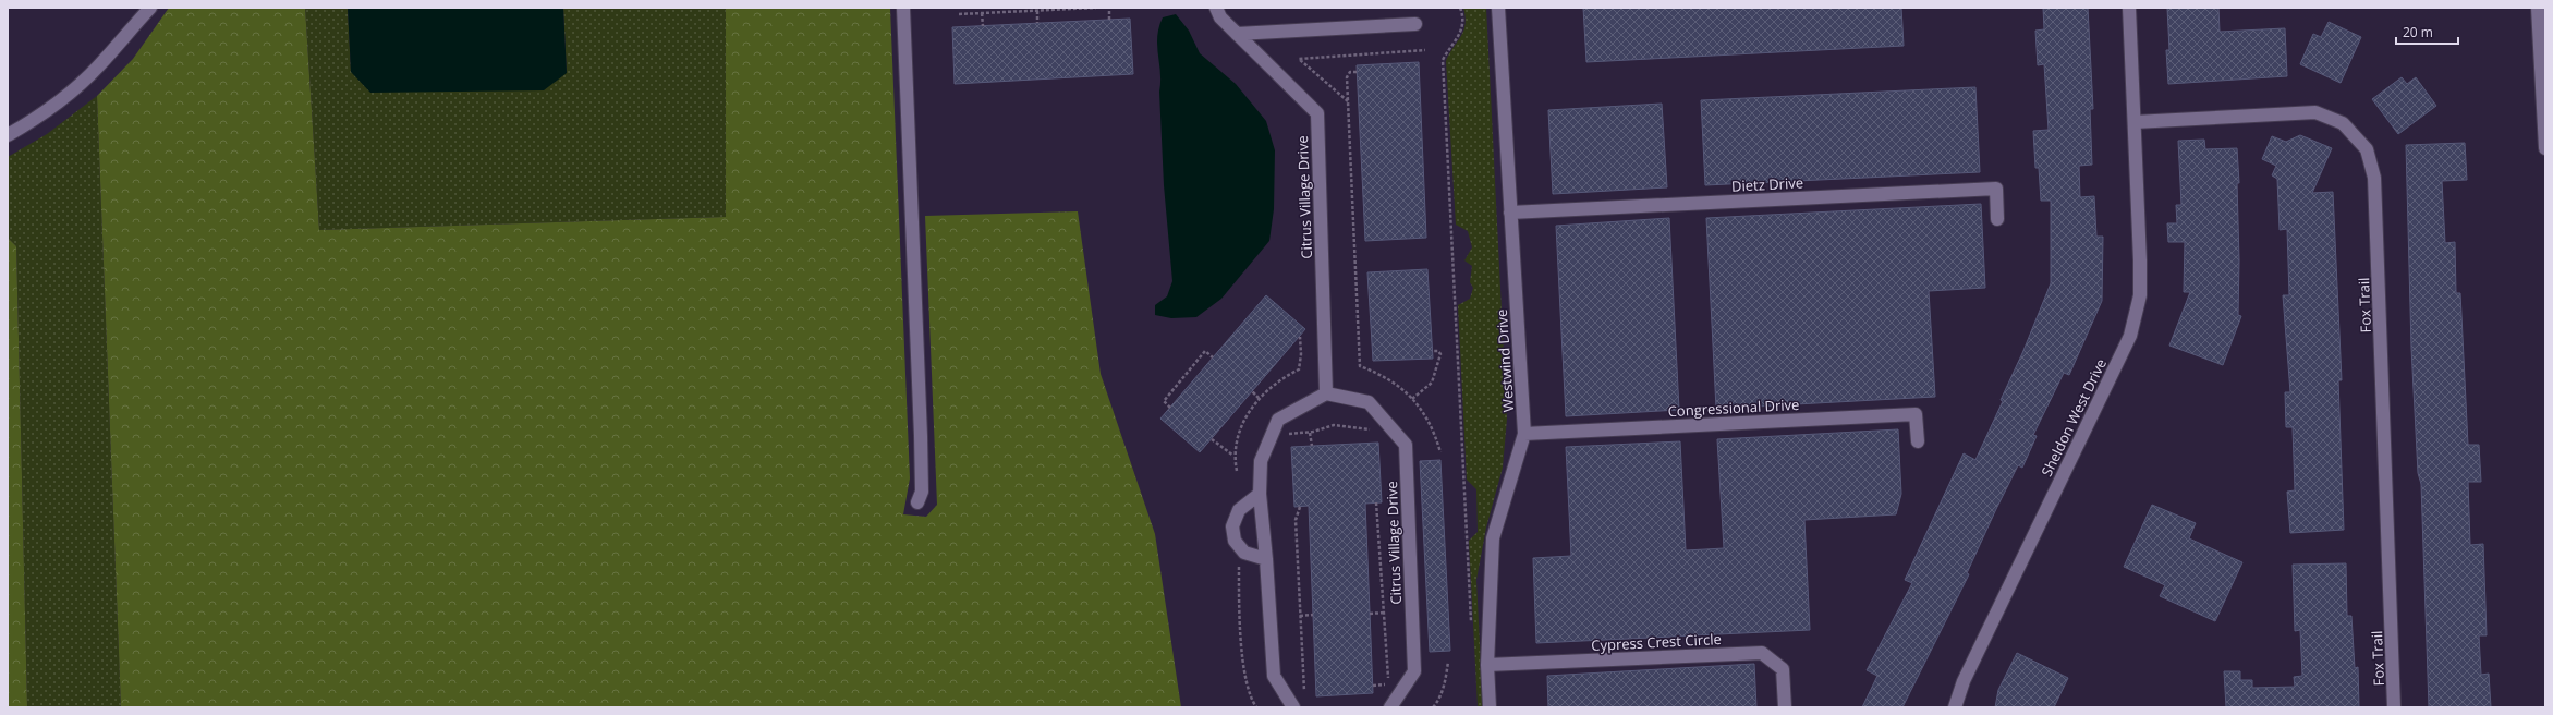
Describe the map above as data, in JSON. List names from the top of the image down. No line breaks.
{"streets":{"street":["Dietz Drive","Citrus Village Drive","Fox Trail","Westwind Drive","Congressional Drive","Sheldon West Drive","Cypress Crest Circle"]},"crossings":[["Dietz Drive","Westwind Drive"],["Fox Trail","Sheldon West Drive"],["Westwind Drive","Congressional Drive"],["Westwind Drive","Cypress Crest Circle"]],"scale_bar":"20 m"}
